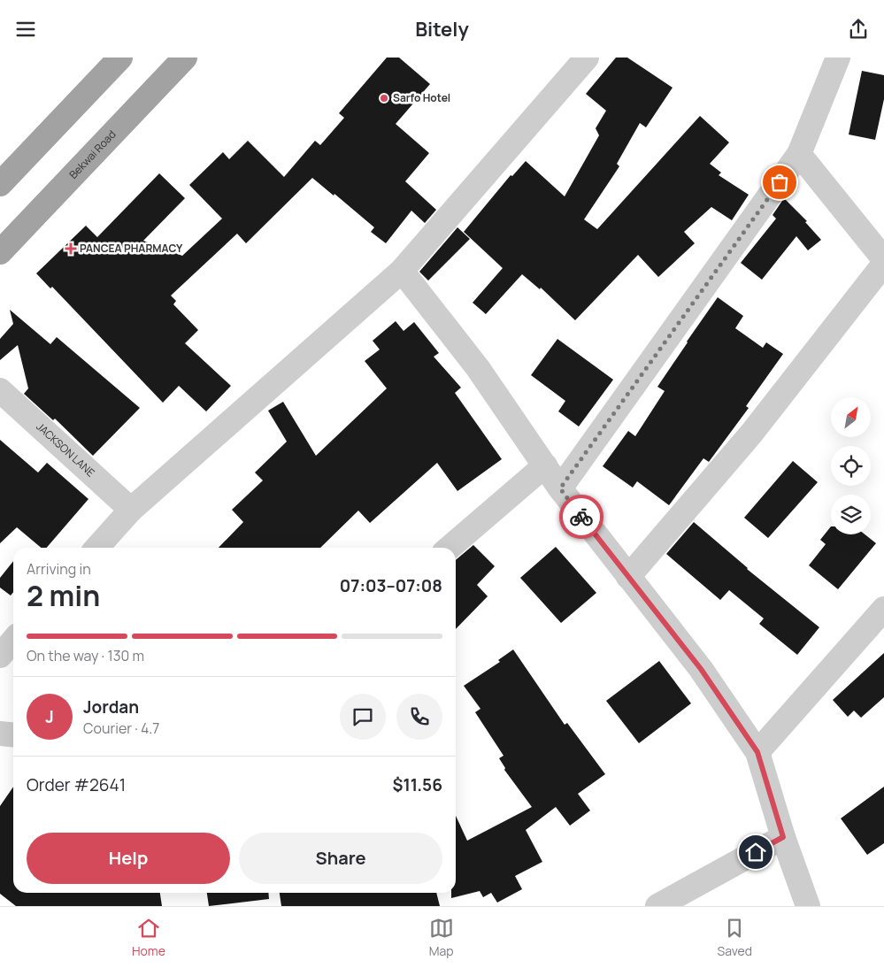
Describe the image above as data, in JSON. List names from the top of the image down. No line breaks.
{"streets":{"highway":["Bekwai Road"],"street":["JACKSON LANE"]},"places":{"other":["Sarfo Hotel"],"health":["PANCEA PHARMACY"]},"north":"top right","page":{"header":"Bitely","heading":["2 min","Arriving in","07:03–07:08"],"panel":["Jordan","Courier · 4.7","Order #2641","$11.56"],"bar":"On the way · 130 m","round":"J","buttons":["Help","Share"],"tabs":["Home","Map","Saved"]}}
